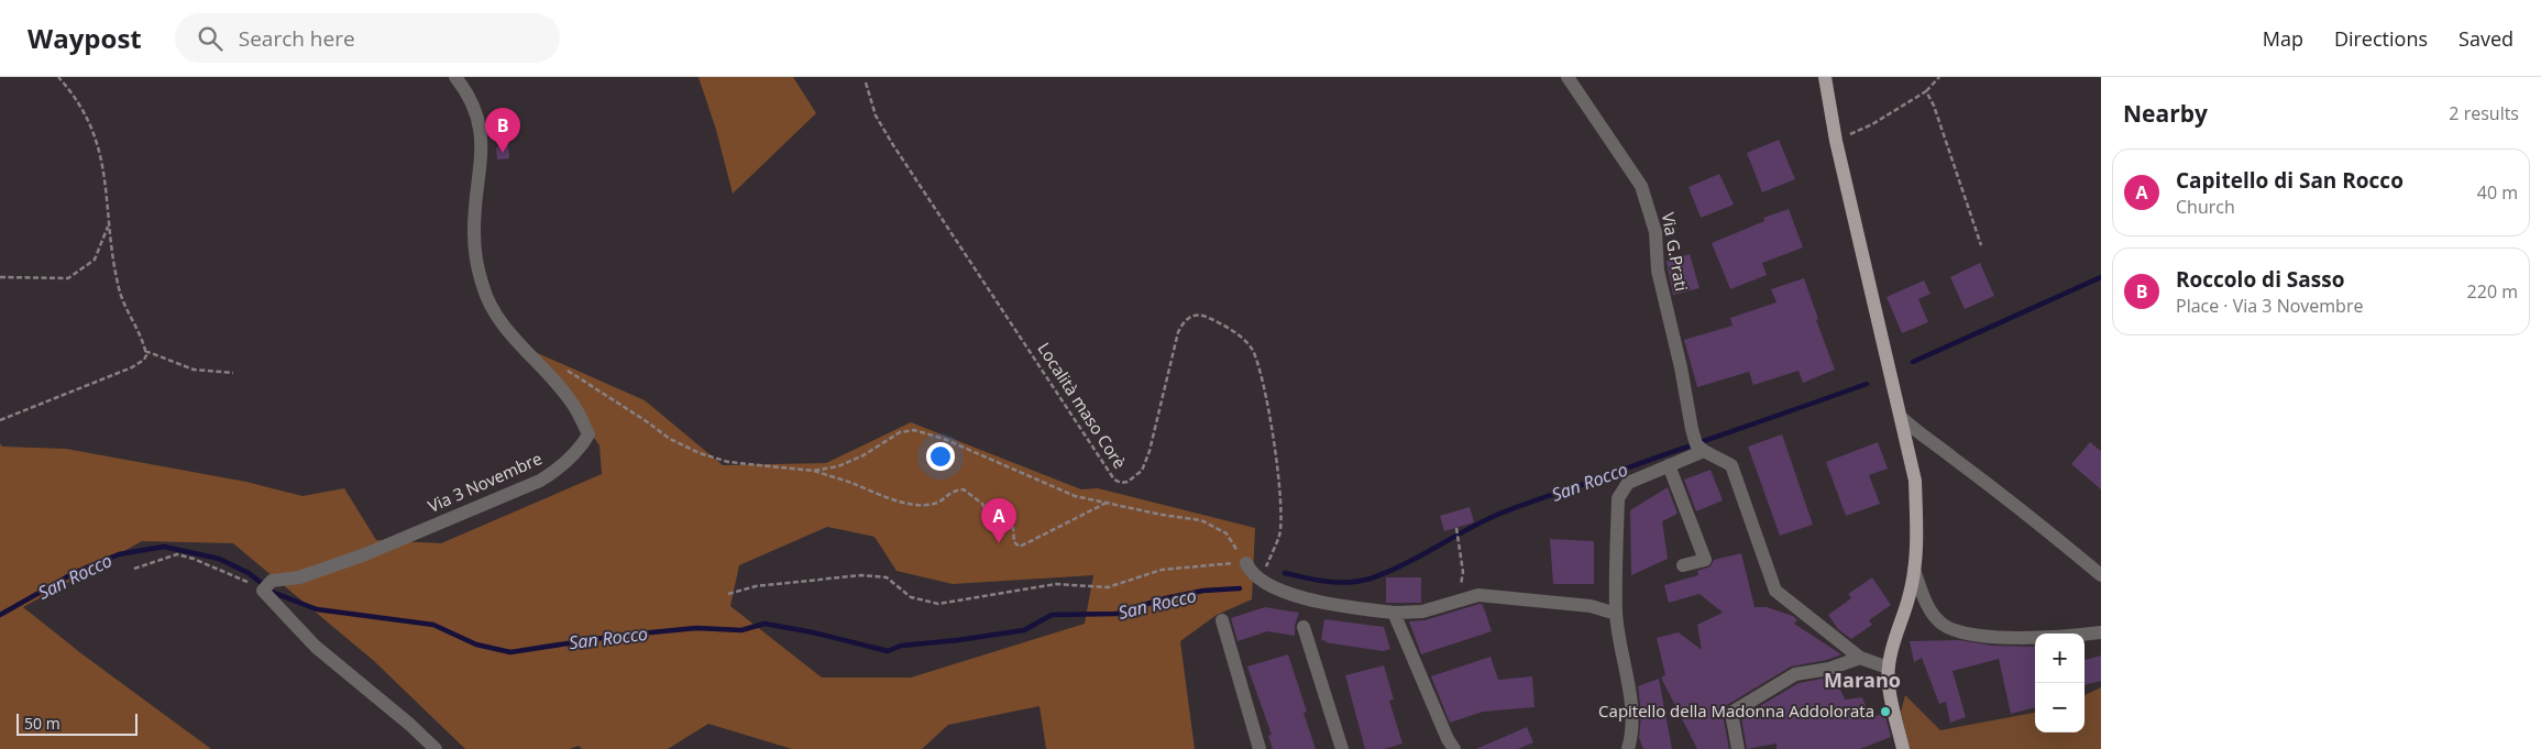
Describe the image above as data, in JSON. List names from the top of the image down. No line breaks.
{"streets":{"street":["Via G.Prati","Via 3 Novembre"],"path":["Località maso Corè"]},"districts":["Marano"],"water":["San Rocco"],"places":["Capitello della Madonna Addolorata"],"scale_bar":"50 m","page":{"header":"Waypost","search":"Search here","nav":["Map","Directions","Saved"],"heading":["Nearby","2 results"],"pins":["B","A"],"list":[{"mark":"A","name":"Capitello di San Rocco","note":"Church","value":"40 m"},{"mark":"B","name":"Roccolo di Sasso","note":"Place · Via 3 Novembre","value":"220 m"}],"map_buttons":["+","−"],"scale":"50 m"}}
